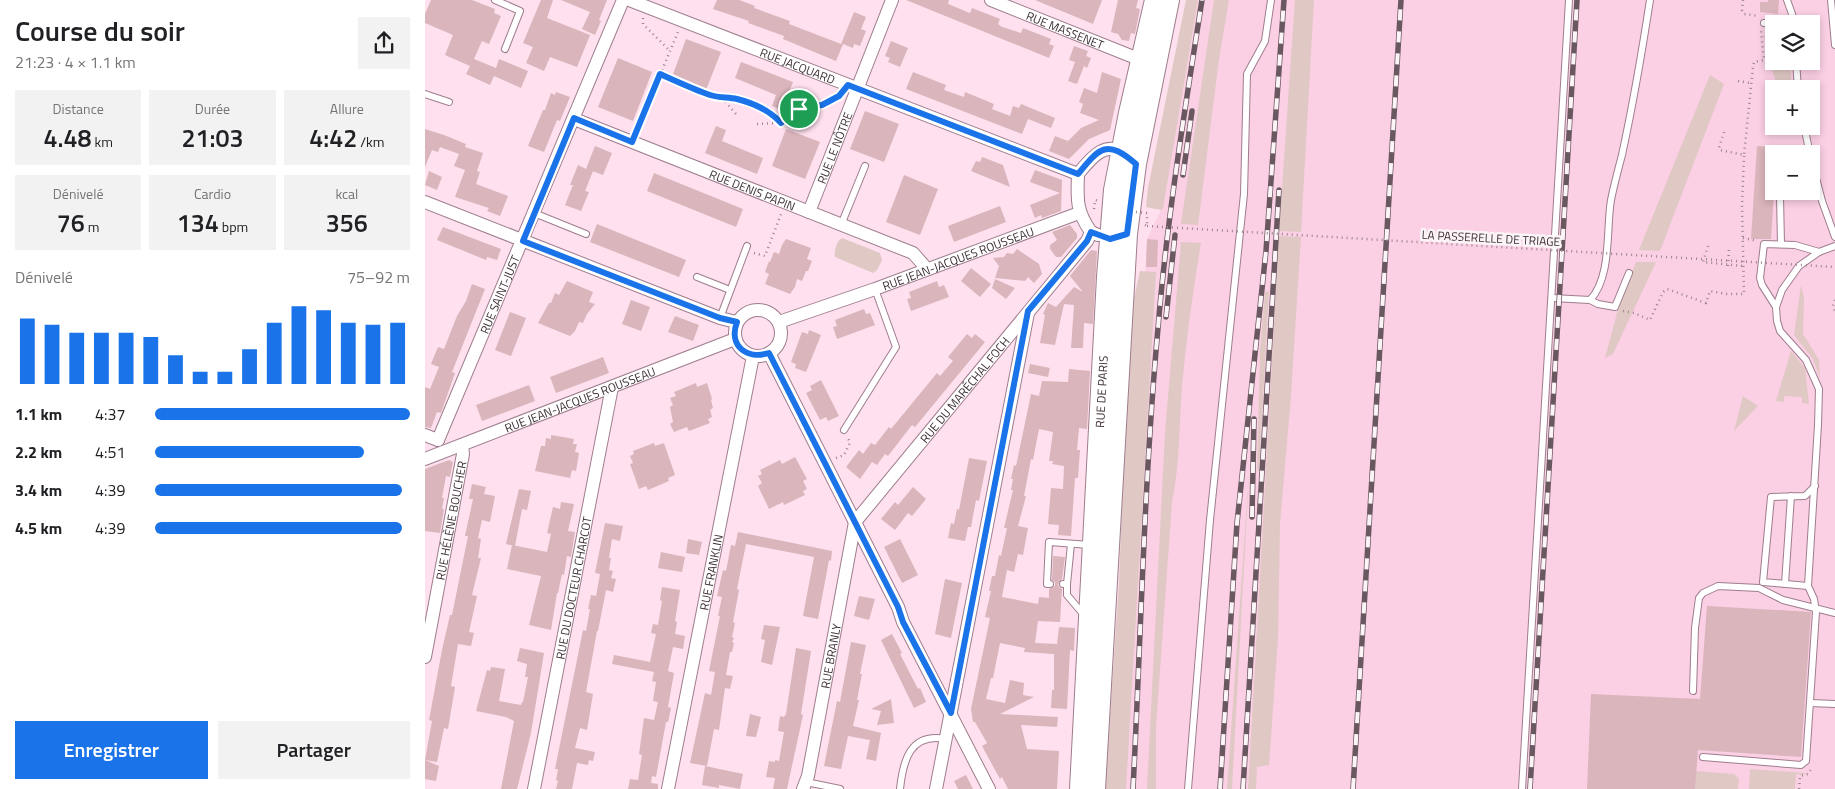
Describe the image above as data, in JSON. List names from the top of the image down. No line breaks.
{"streets":{"main road":["RUE DE PARIS"],"street":["RUE MASSENET","RUE JACQUARD","RUE LE NÔTRE","RUE DENIS PAPIN","RUE JEAN-JACQUES ROUSSEAU","RUE SAINT-JUST","RUE DU MARÉCHAL FOCH","RUE HÉLÈNE BOUCHER","RUE FRANKLIN","RUE DU DOCTEUR CHARCOT","RUE BRANLY"],"path":["LA PASSERELLE DE TRIAGE"]},"crossings":[["RUE MASSENET","RUE DE PARIS"],["RUE JACQUARD","RUE LE NÔTRE"],["RUE LE NÔTRE","RUE DENIS PAPIN"],["RUE DENIS PAPIN","RUE JEAN-JACQUES ROUSSEAU"],["RUE DENIS PAPIN","RUE SAINT-JUST"],["RUE JEAN-JACQUES ROUSSEAU","RUE SAINT-JUST"],["RUE JEAN-JACQUES ROUSSEAU","RUE HÉLÈNE BOUCHER"],["RUE JEAN-JACQUES ROUSSEAU","RUE FRANKLIN"],["RUE JEAN-JACQUES ROUSSEAU","RUE DU DOCTEUR CHARCOT"],["RUE DU MARÉCHAL FOCH","RUE BRANLY"]],"page":{"heading":["Course du soir","21:23 · 4 × 1.1 km"],"map_buttons":["+","−"],"stats":[["Distance","4.48 km"],["Durée","21:03"],["Allure","4:42 /km"],["Dénivelé","76 m"],["Cardio","134 bpm"],["kcal","356"]],"chart":["Dénivelé","75–92 m"],"list":[{"name":"1.1 km","note":"4:37"},{"name":"2.2 km","note":"4:51"},{"name":"3.4 km","note":"4:39"},{"name":"4.5 km","note":"4:39"}],"buttons":["Enregistrer","Partager"]}}
